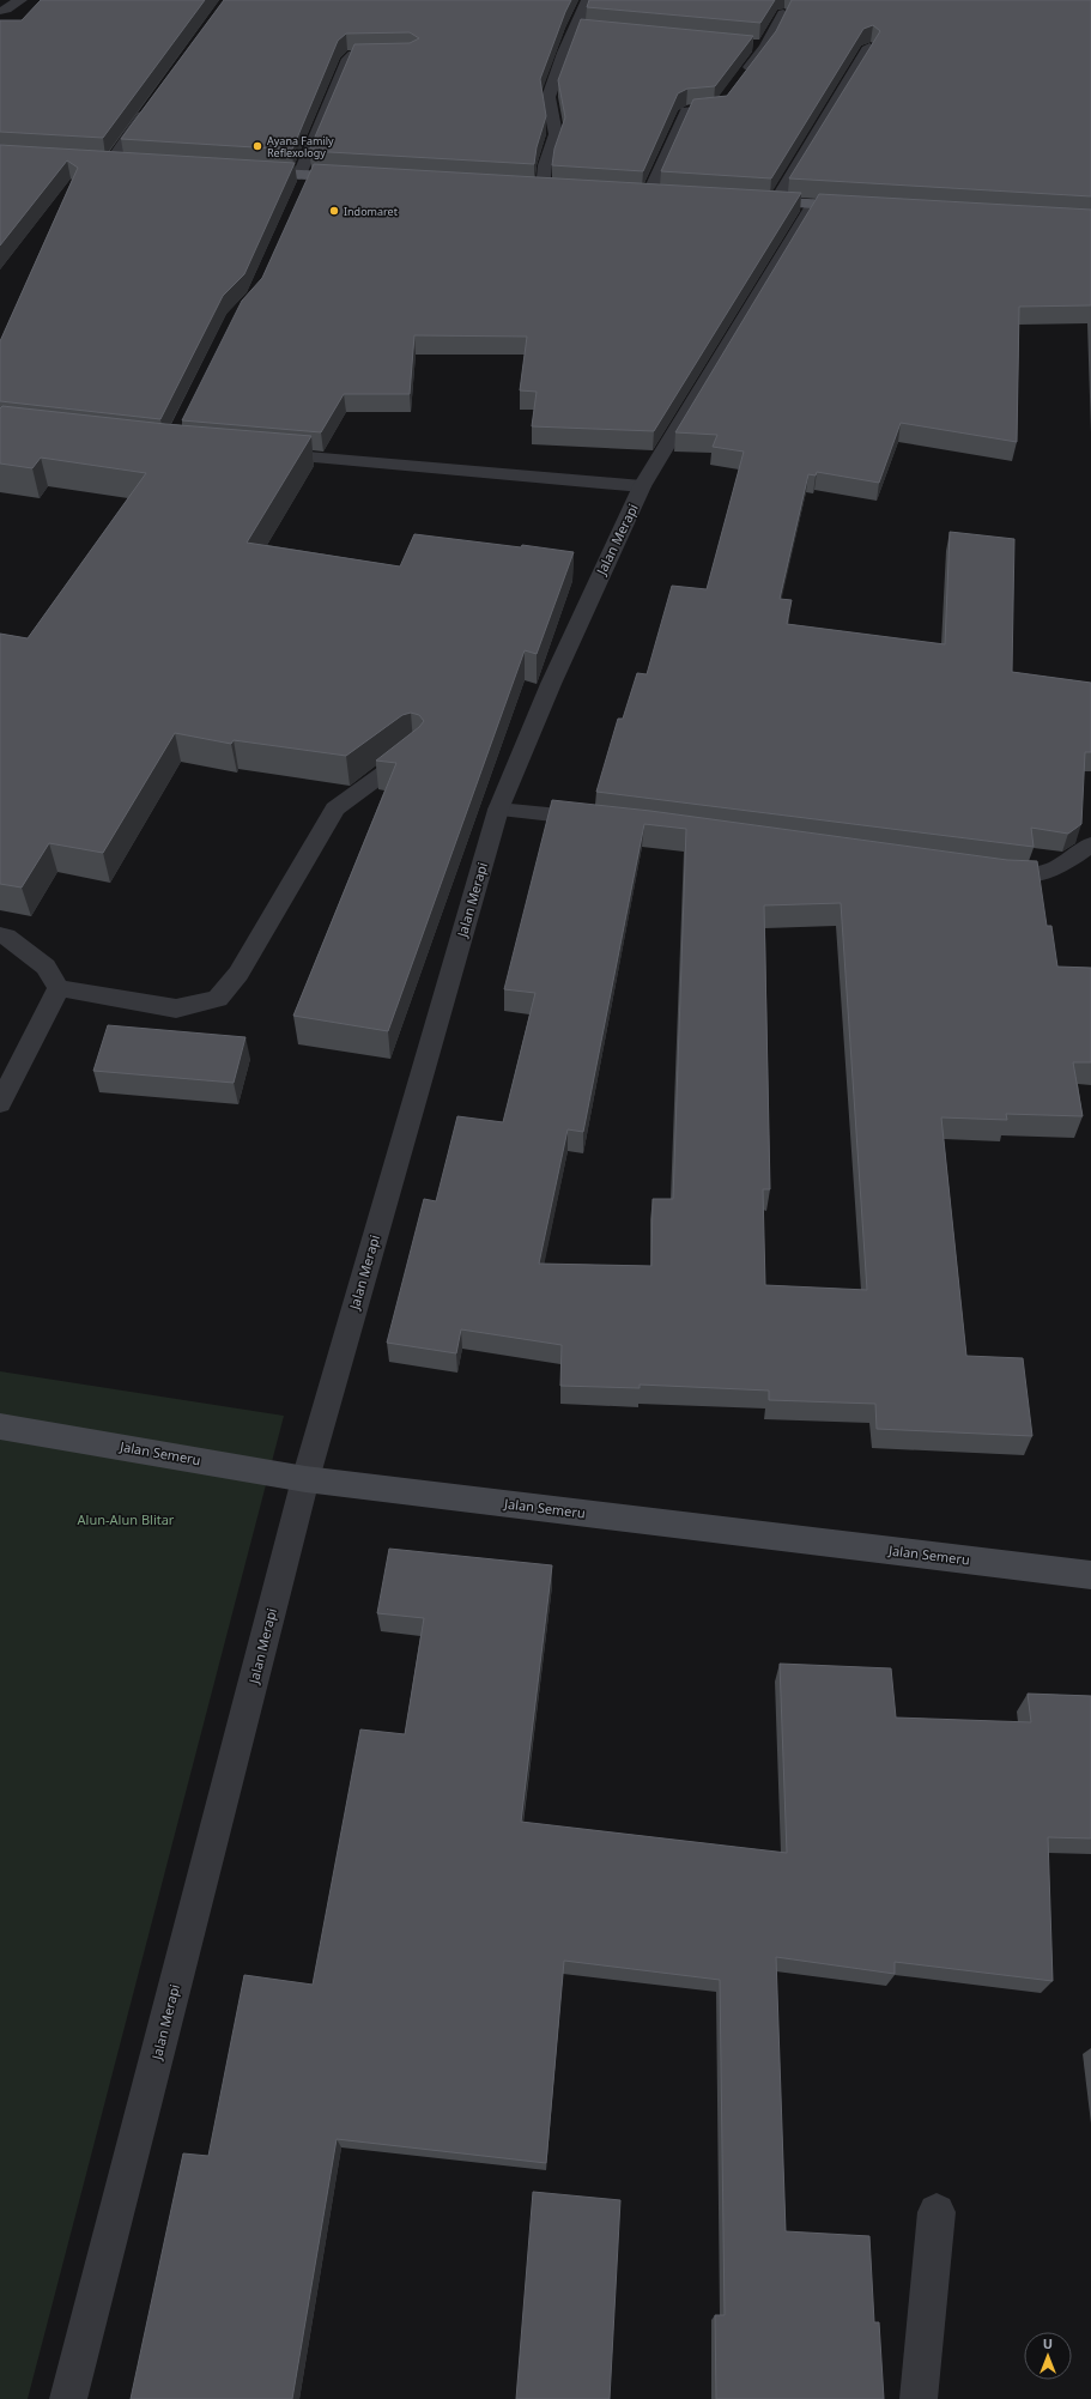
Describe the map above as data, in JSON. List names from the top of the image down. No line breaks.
{"streets":{"main road":["Jalan Semeru"],"street":["Jalan Merapi"]},"crossings":[["Jalan Merapi","Jalan Semeru"]],"parks":["Alun-Alun Blitar"],"places":["Ayana Family Reflexology","Indomaret"],"north":"top"}
